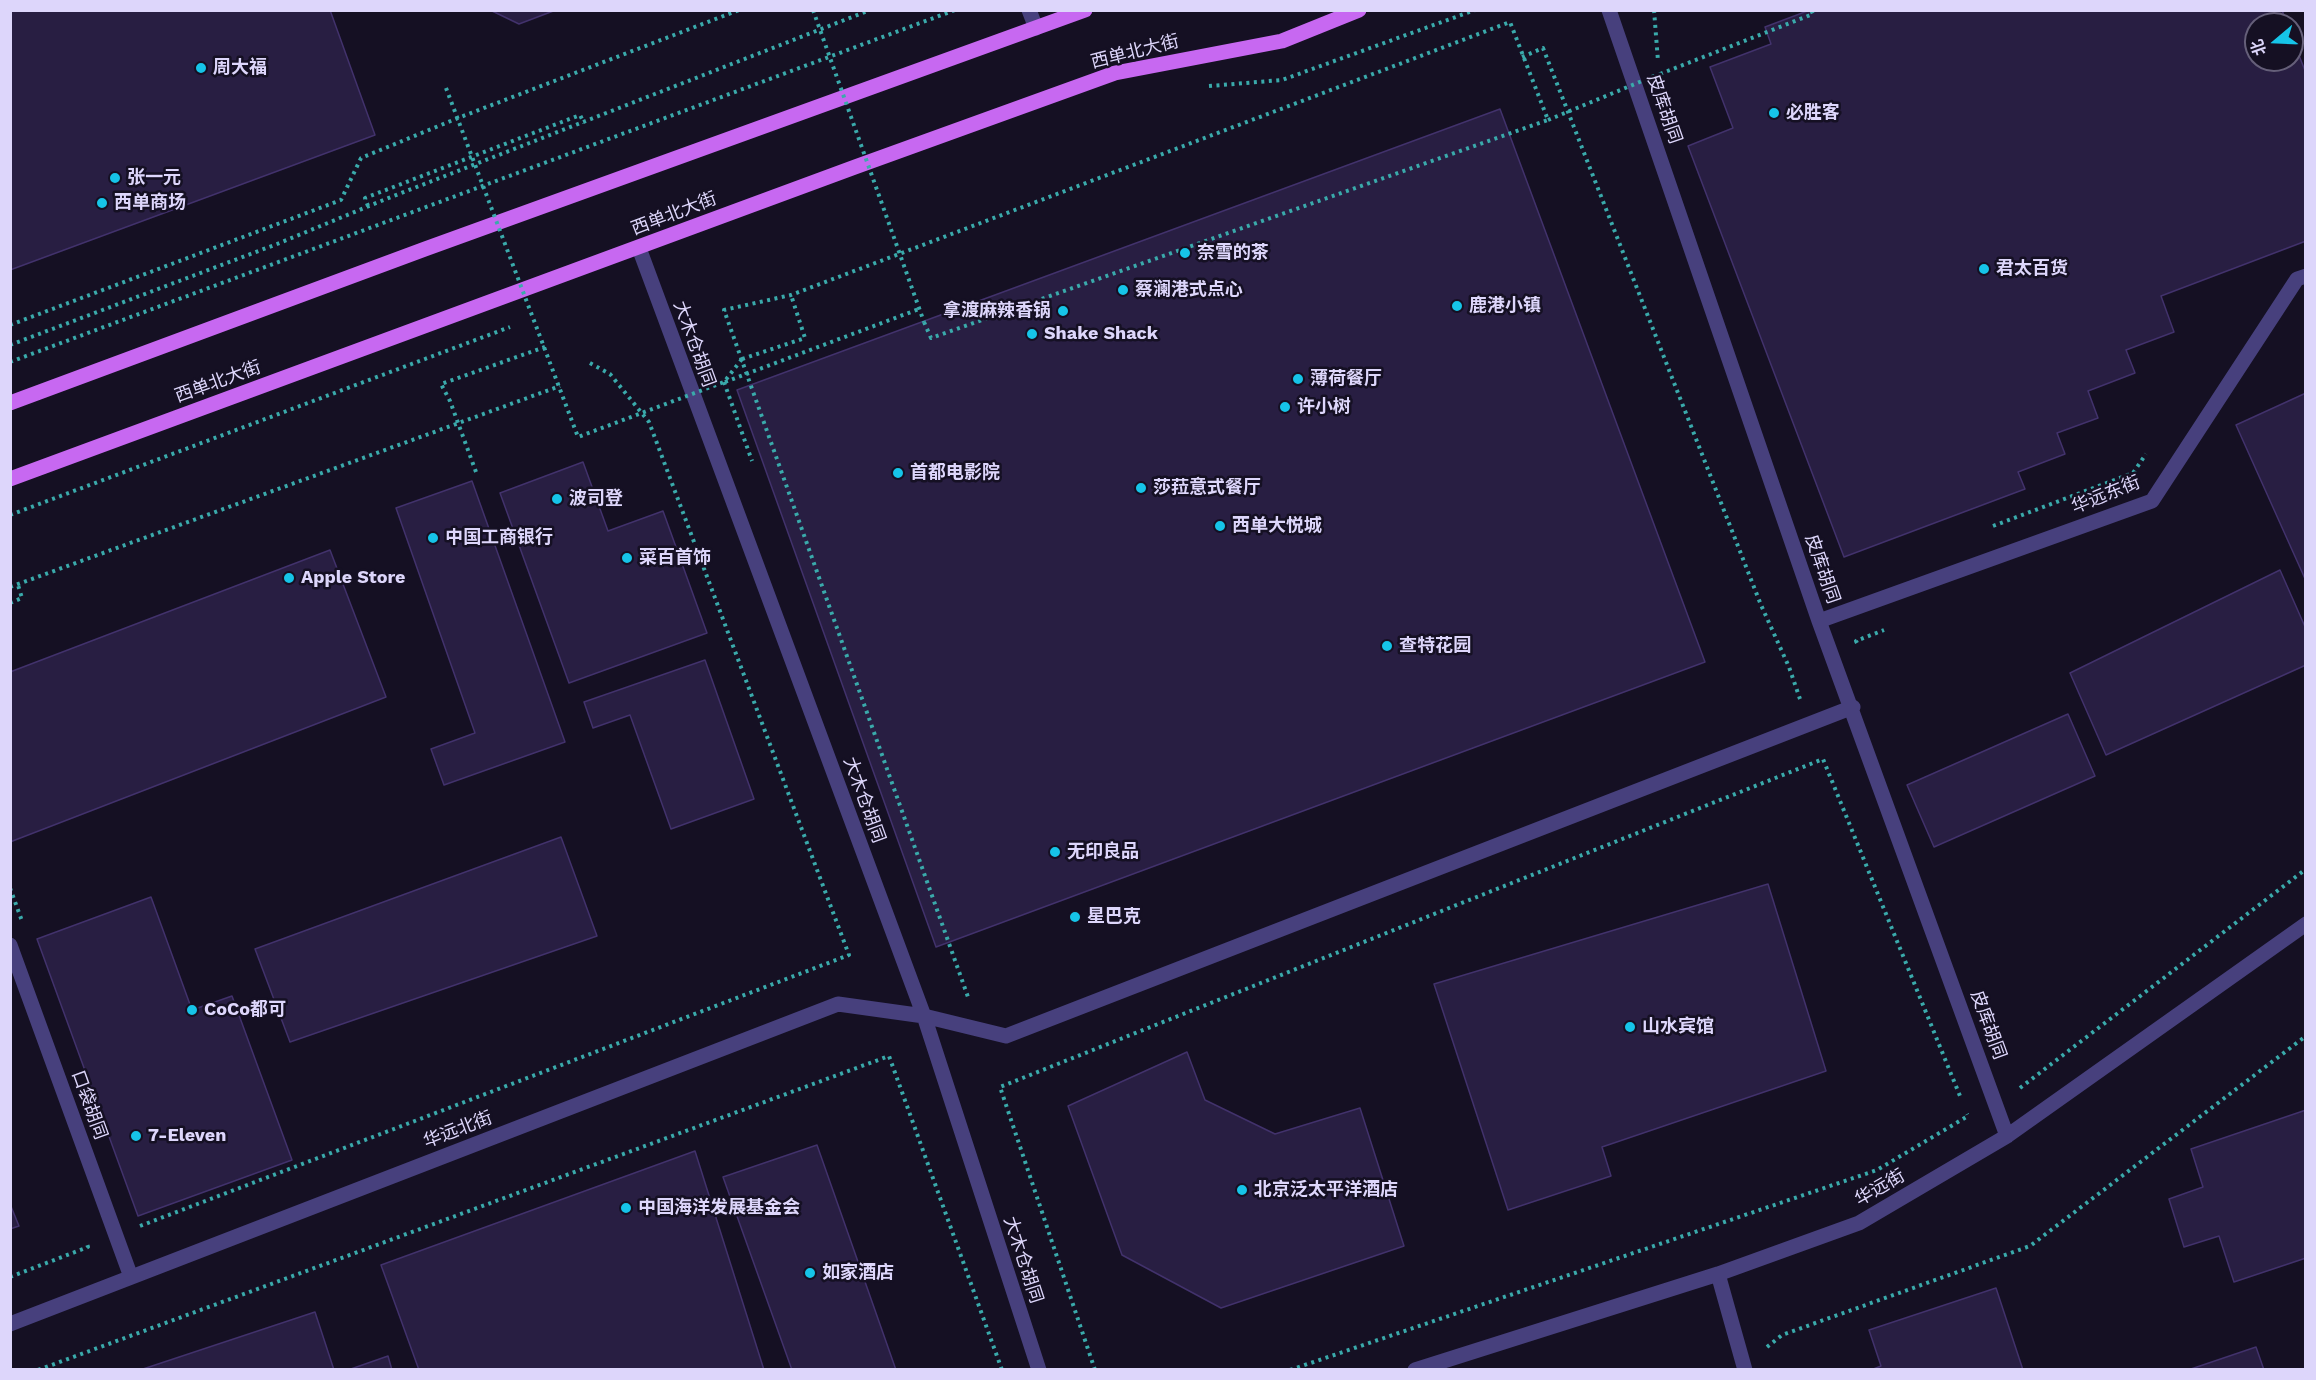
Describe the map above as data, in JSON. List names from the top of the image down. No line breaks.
{"streets":{"main road":["西单北大街"],"street":["皮库胡同","大木仓胡同","华远东街","口袋胡同","华远北街","华远街"]},"crossings":[["西单北大街","大木仓胡同"],["皮库胡同","华远东街"],["皮库胡同","华远北街"],["皮库胡同","华远街"],["大木仓胡同","华远北街"],["口袋胡同","华远北街"]],"places":["周大福","必胜客","张一元","西单商场","奈雪的茶","君太百货","蔡澜港式点心","鹿港小镇","拿渡麻辣香锅","Shake Shack","薄荷餐厅","许小树","首都电影院","莎菈意式餐厅","波司登","西单大悦城","中国工商银行","菜百首饰","Apple Store","查特花园","无印良品","星巴克","CoCo都可","山水宾馆","7-Eleven","北京泛太平洋酒店","中国海洋发展基金会","如家酒店"],"north":"left"}
